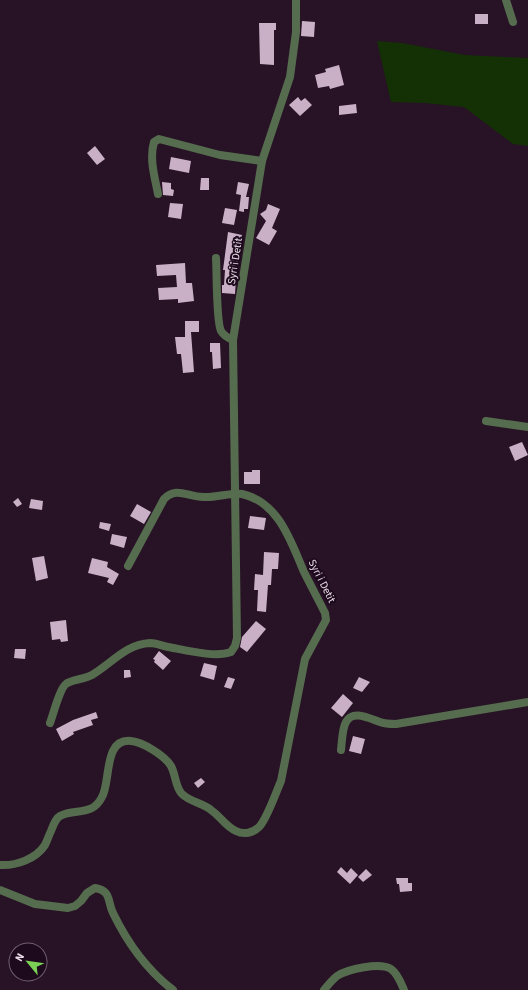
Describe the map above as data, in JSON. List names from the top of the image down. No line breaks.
{"streets":{"street":["Syri i Detit"]},"north":"top left"}
